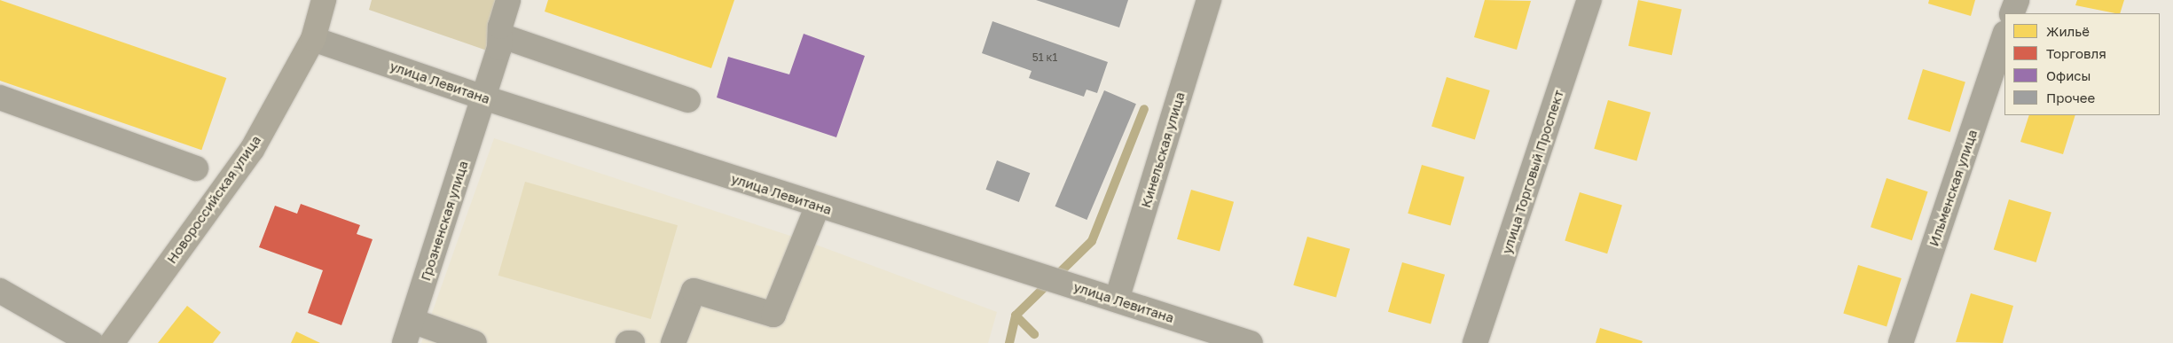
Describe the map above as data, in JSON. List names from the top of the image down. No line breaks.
{"streets":{"main road":["Новороссийская улица"],"street":["улица Левитана","Кинельская улица","улица Торговый Проспект","Ильменская улица","Грозненская улица"]},"crossings":[["улица Левитана","Кинельская улица"],["улица Левитана","Новороссийская улица"],["улица Левитана","Грозненская улица"]],"house_numbers":["51 к1"],"legend":["Жильё","Торговля","Офисы","Прочее"]}
